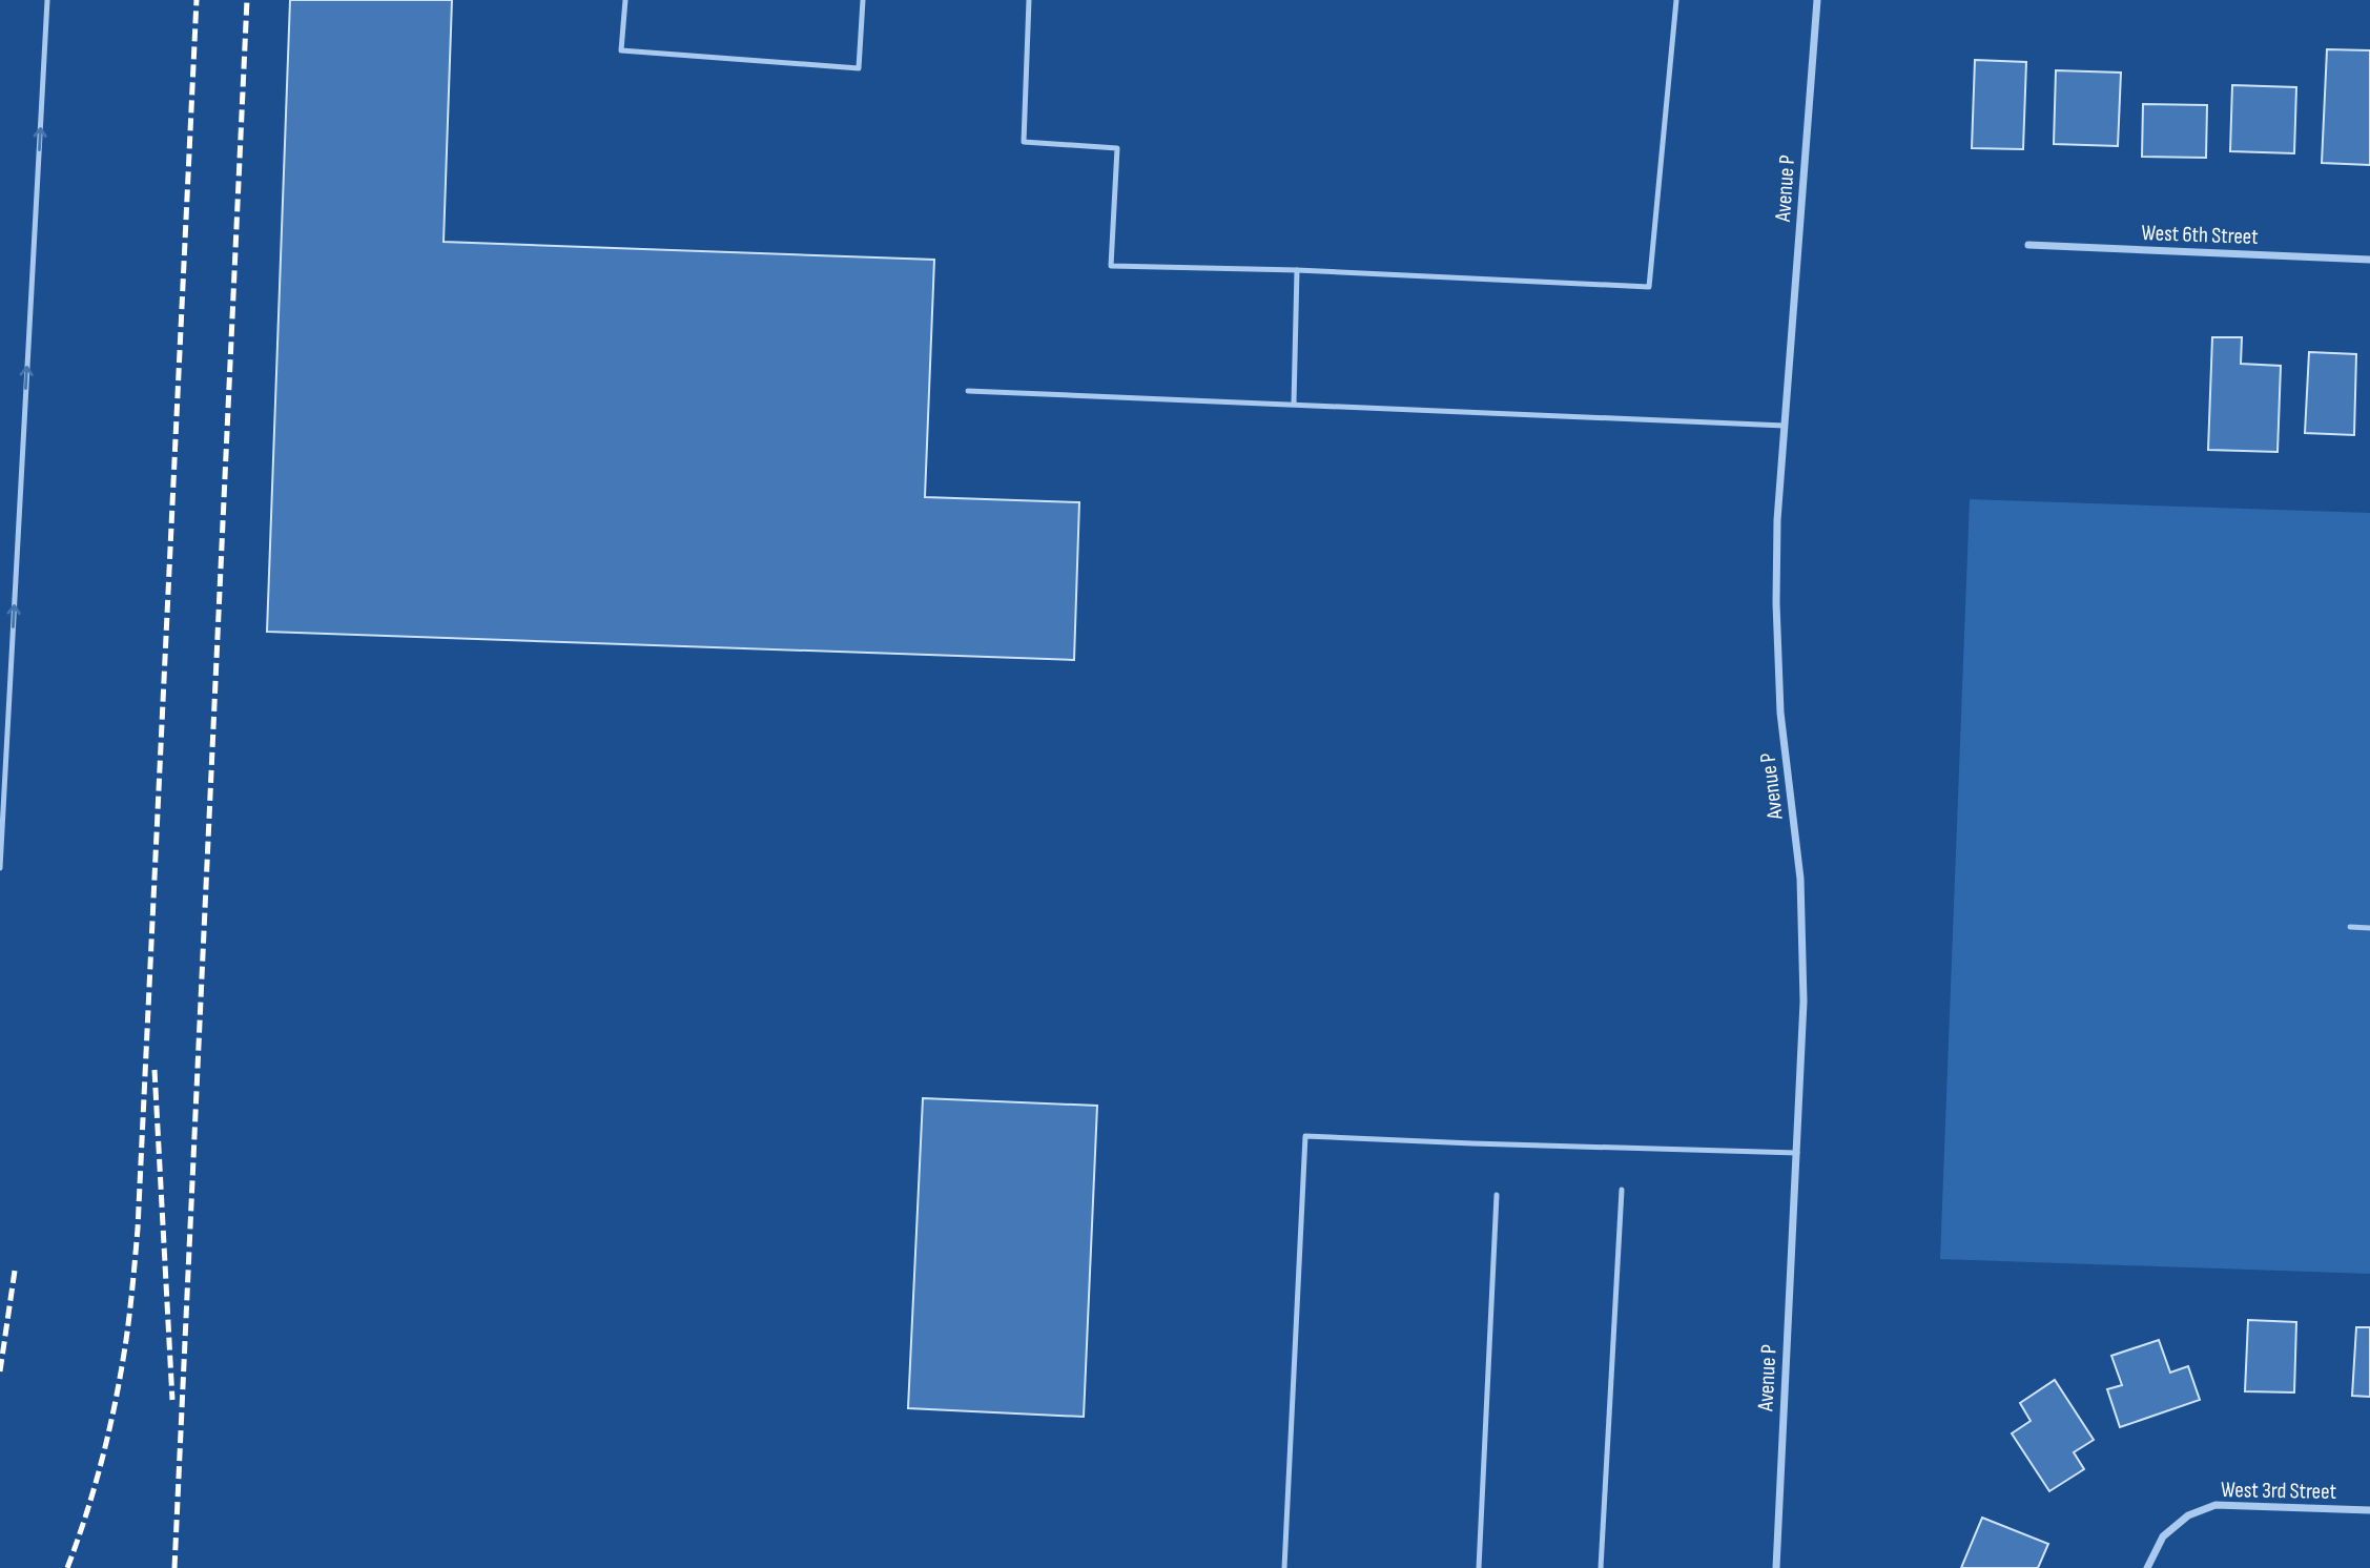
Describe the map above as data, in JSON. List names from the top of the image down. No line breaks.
{"streets":{"street":["Avenue P","West 6th Street","West 3rd Street"]}}
